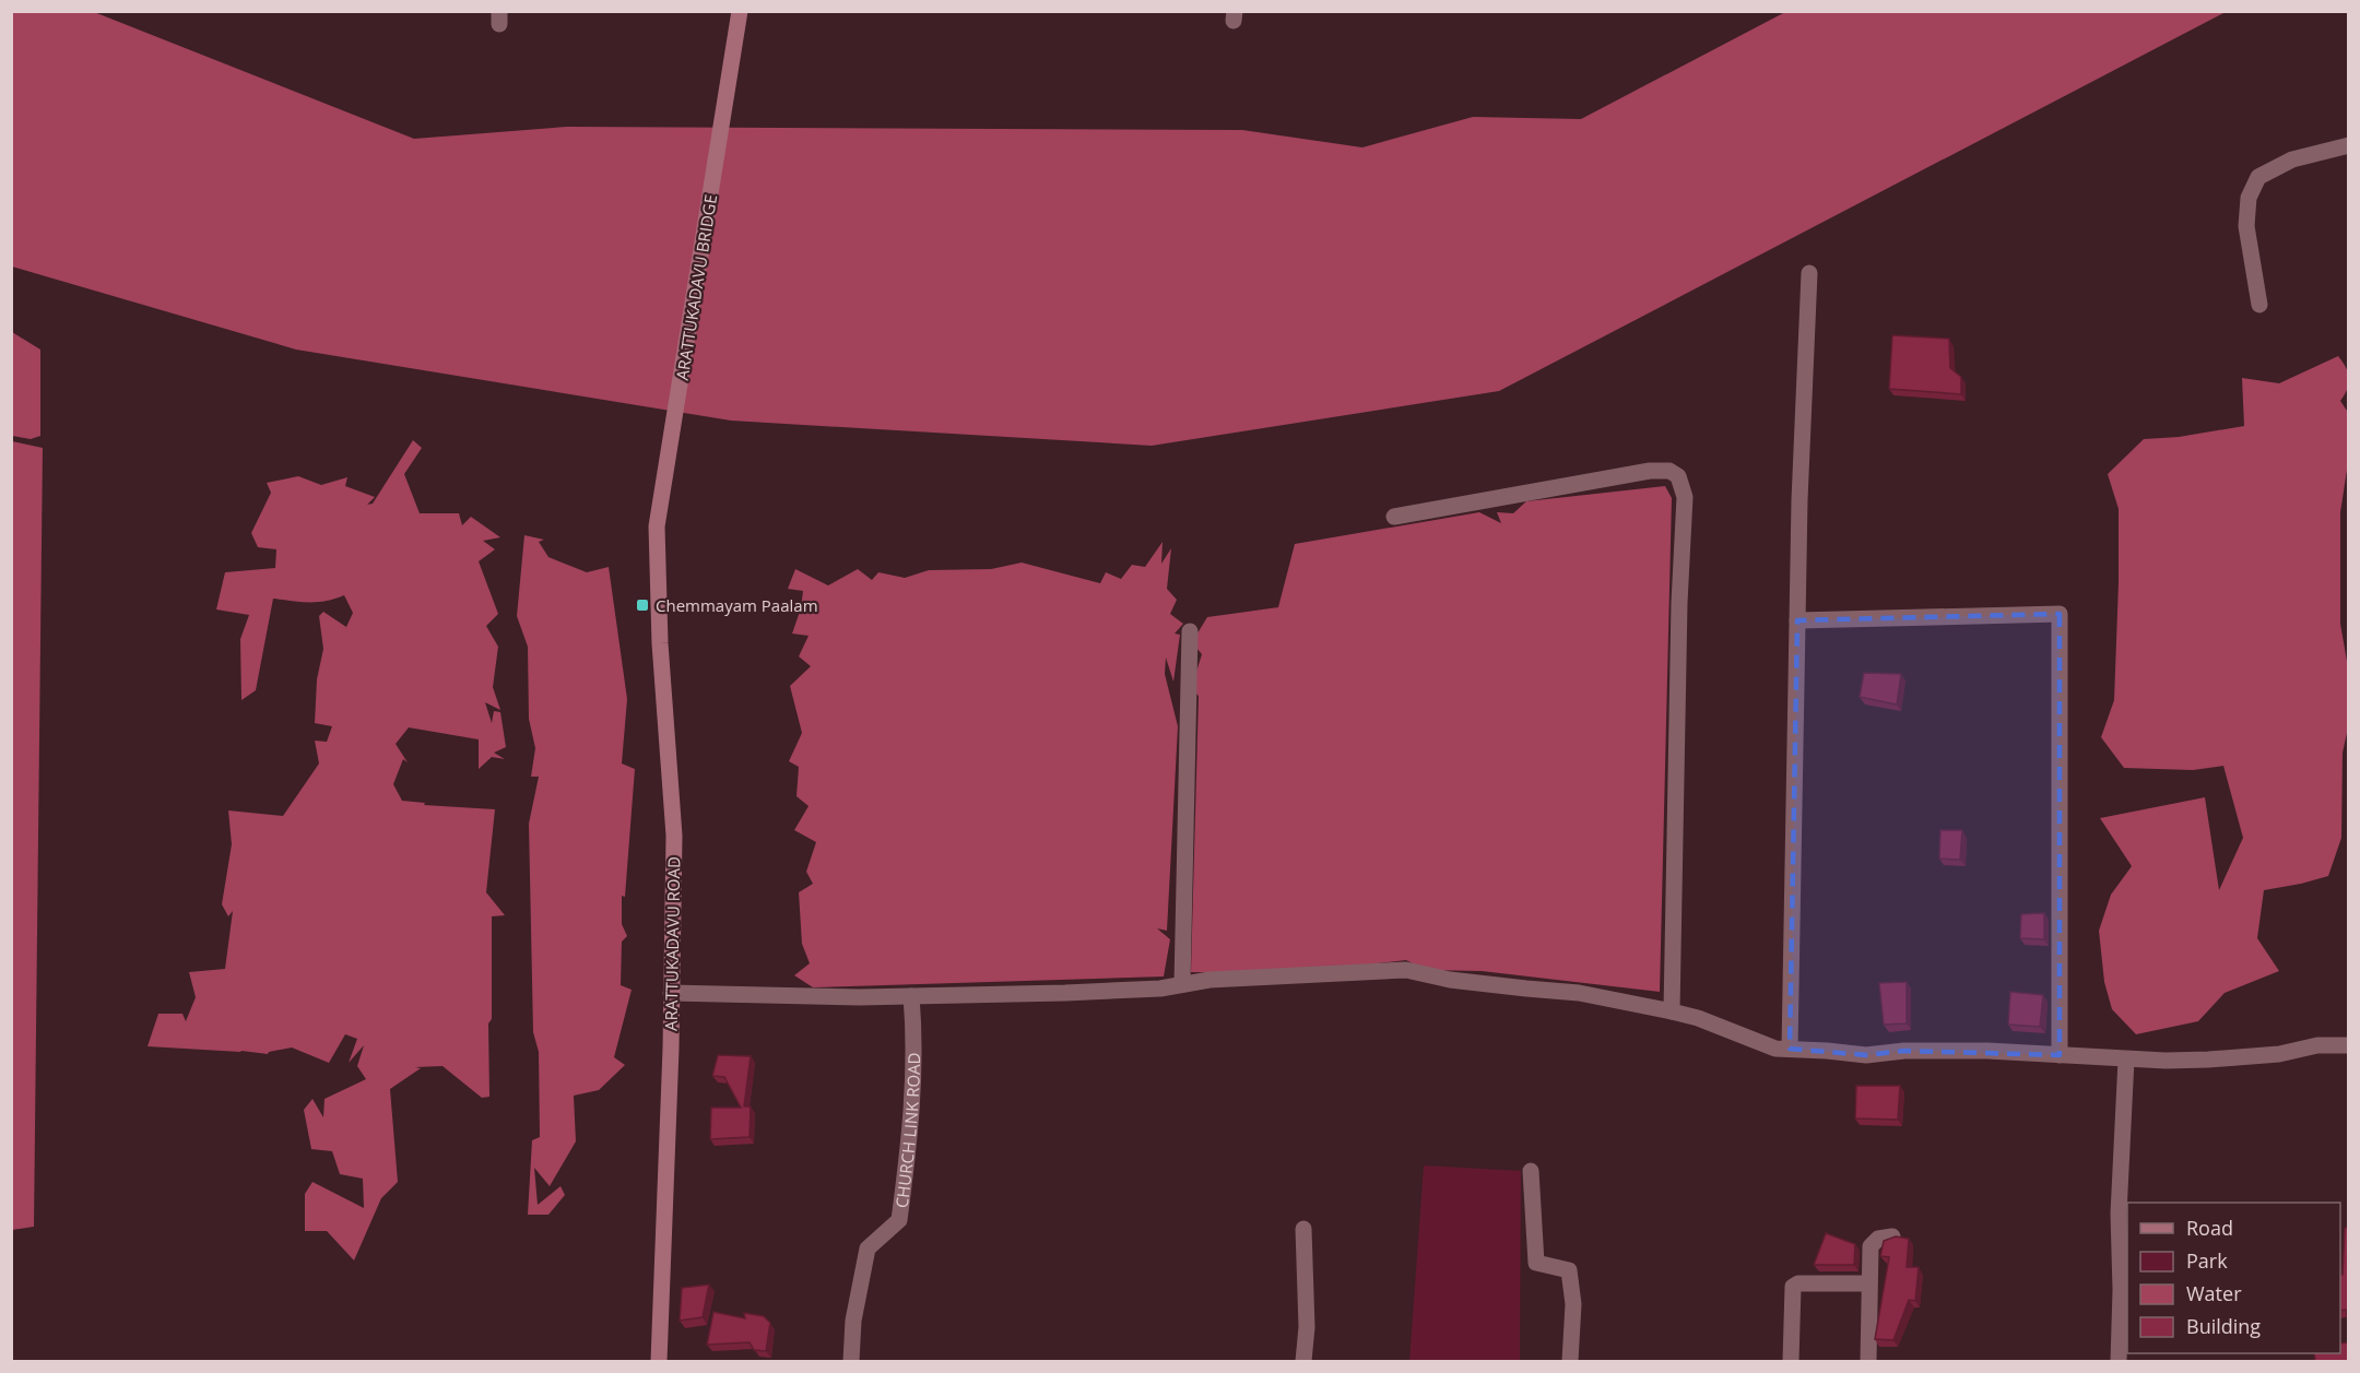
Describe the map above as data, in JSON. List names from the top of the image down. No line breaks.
{"streets":{"main road":["ARATTUKADAVU BRIDGE","ARATTUKADAVU ROAD"],"street":["CHURCH LINK ROAD"]},"crossings":[["ARATTUKADAVU BRIDGE","ARATTUKADAVU ROAD"]],"places":{"transit":["Chemmayam Paalam"]},"legend":["Road","Park","Water","Building"]}
